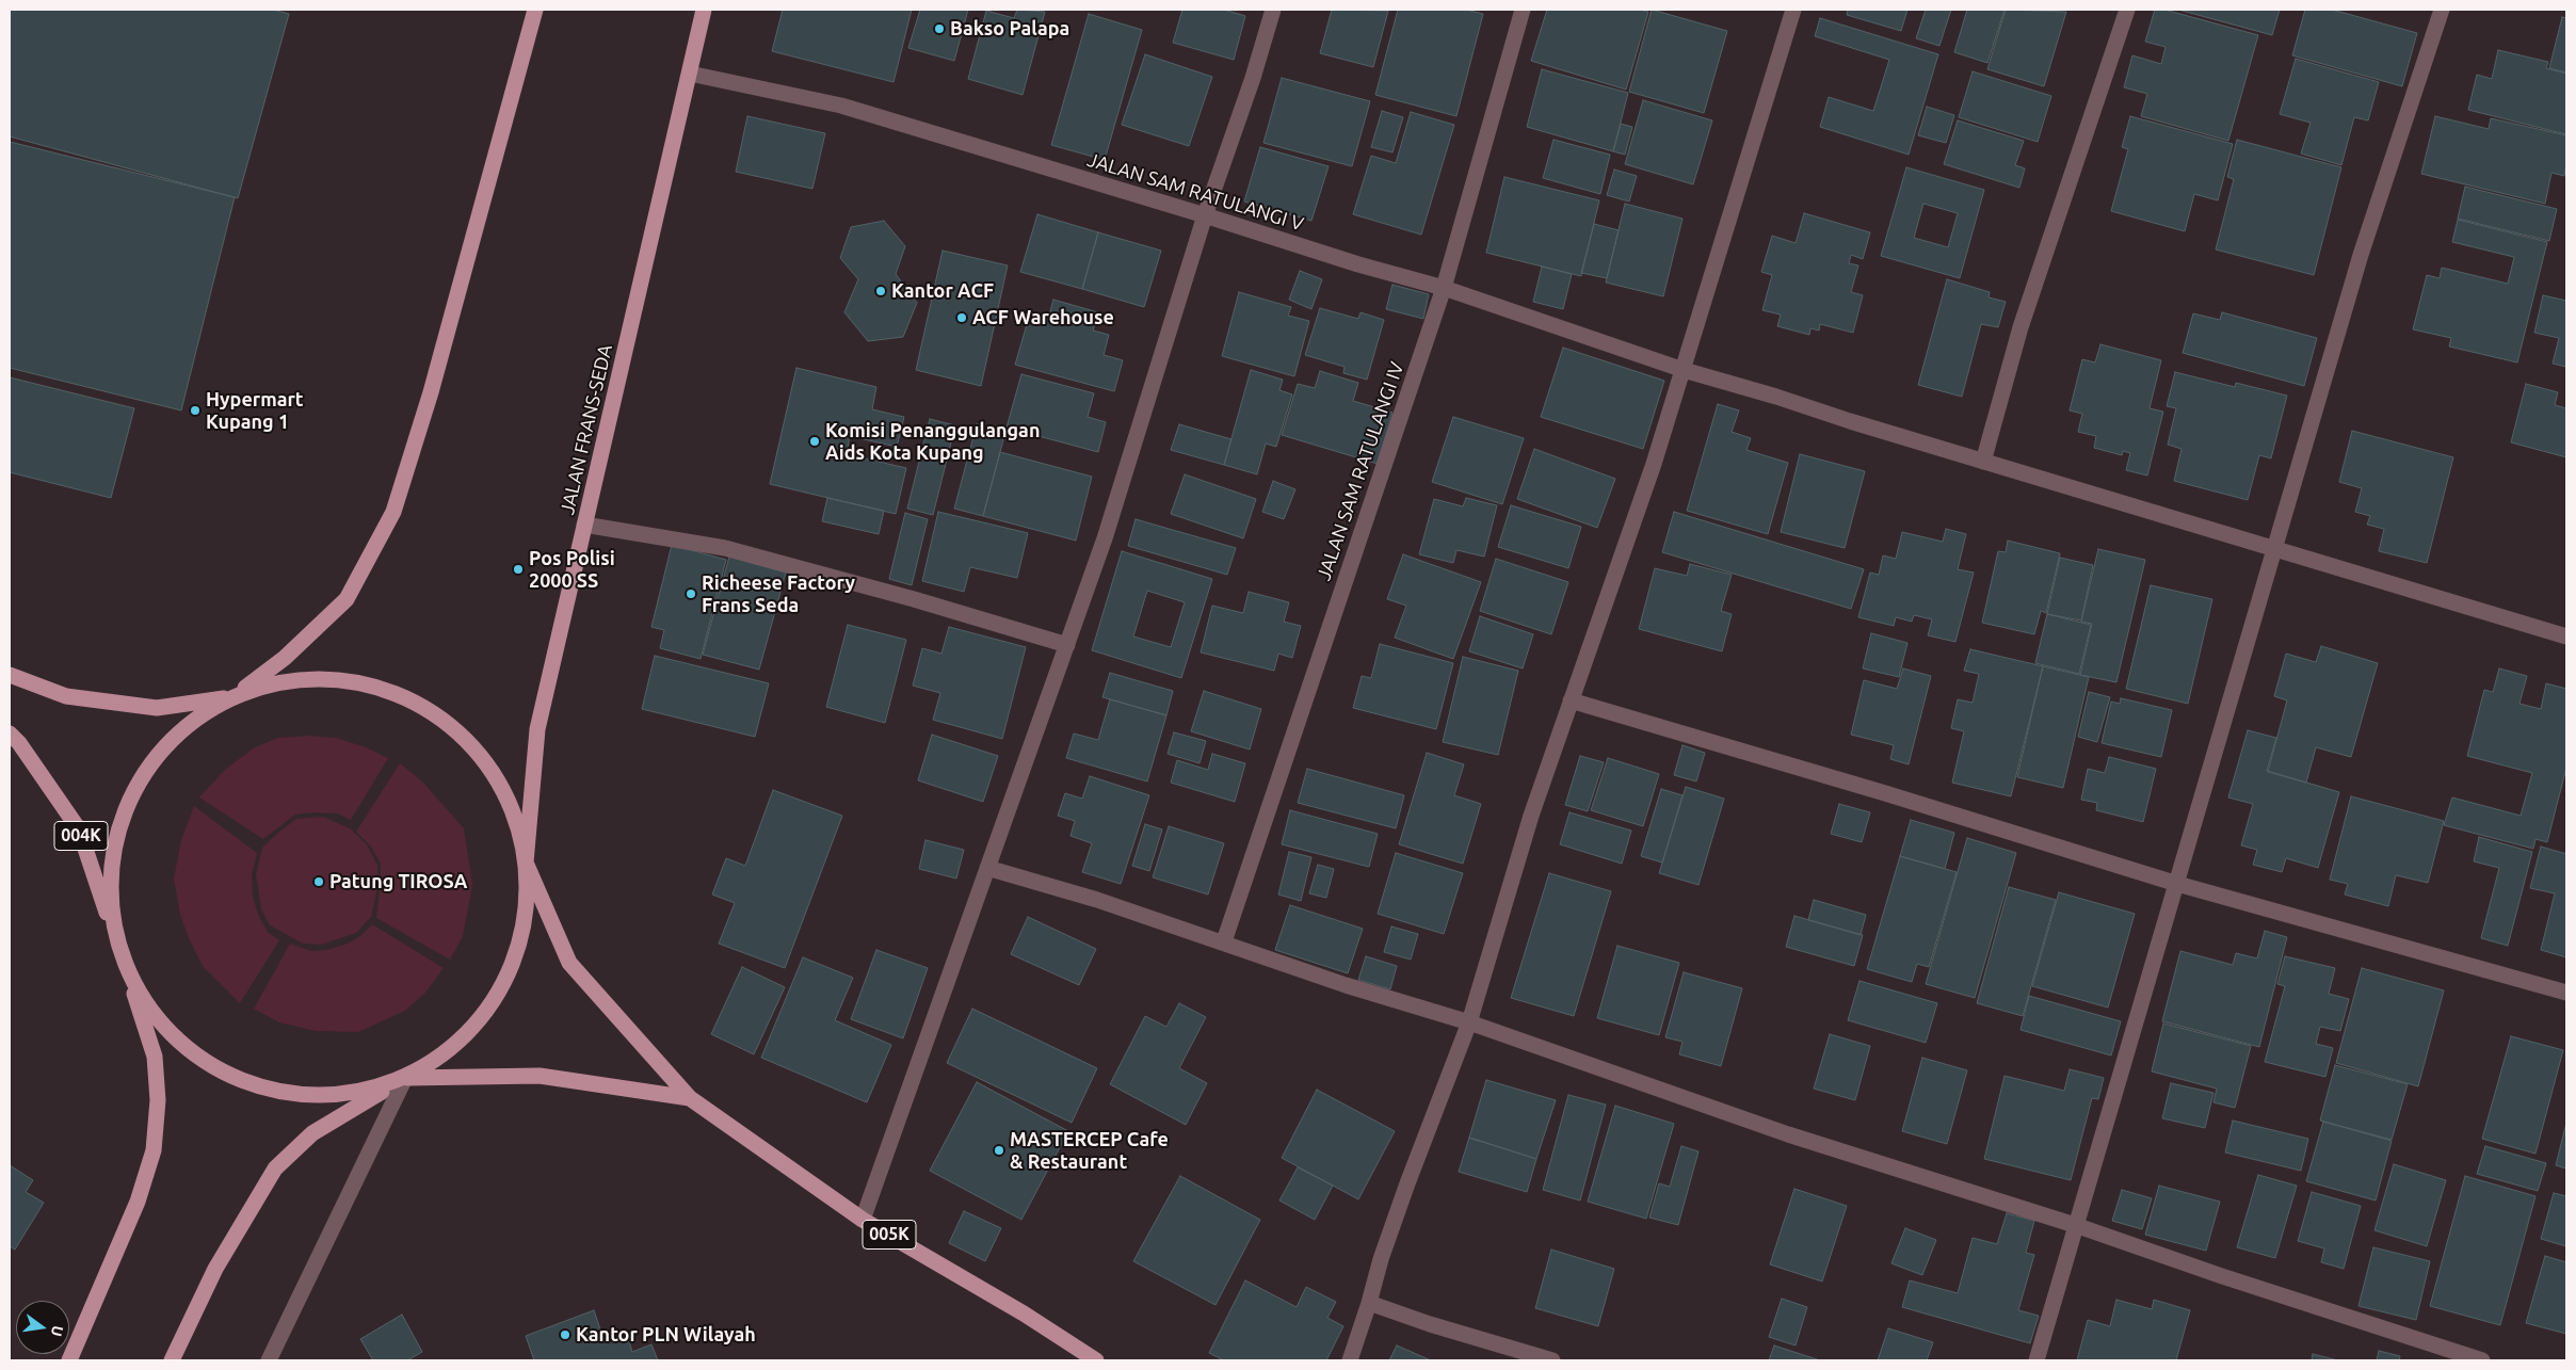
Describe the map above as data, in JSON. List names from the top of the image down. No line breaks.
{"streets":{"main road":["JALAN FRANS-SEDA","004K","005K"],"street":["JALAN SAM RATULANGI V","JALAN SAM RATULANGI IV"]},"crossings":[["JALAN SAM RATULANGI V","JALAN FRANS-SEDA"],["JALAN SAM RATULANGI V","JALAN SAM RATULANGI IV"],["JALAN FRANS-SEDA","005K"]],"places":["Bakso Palapa","Kantor ACF","ACF Warehouse","Hypermart Kupang 1","Komisi Penanggulangan Aids Kota Kupang","Pos Polisi 2000 SS","Richeese Factory Frans Seda","Patung TIROSA","MASTERCEP Cafe & Restaurant","Kantor PLN Wilayah"],"north":"right"}
